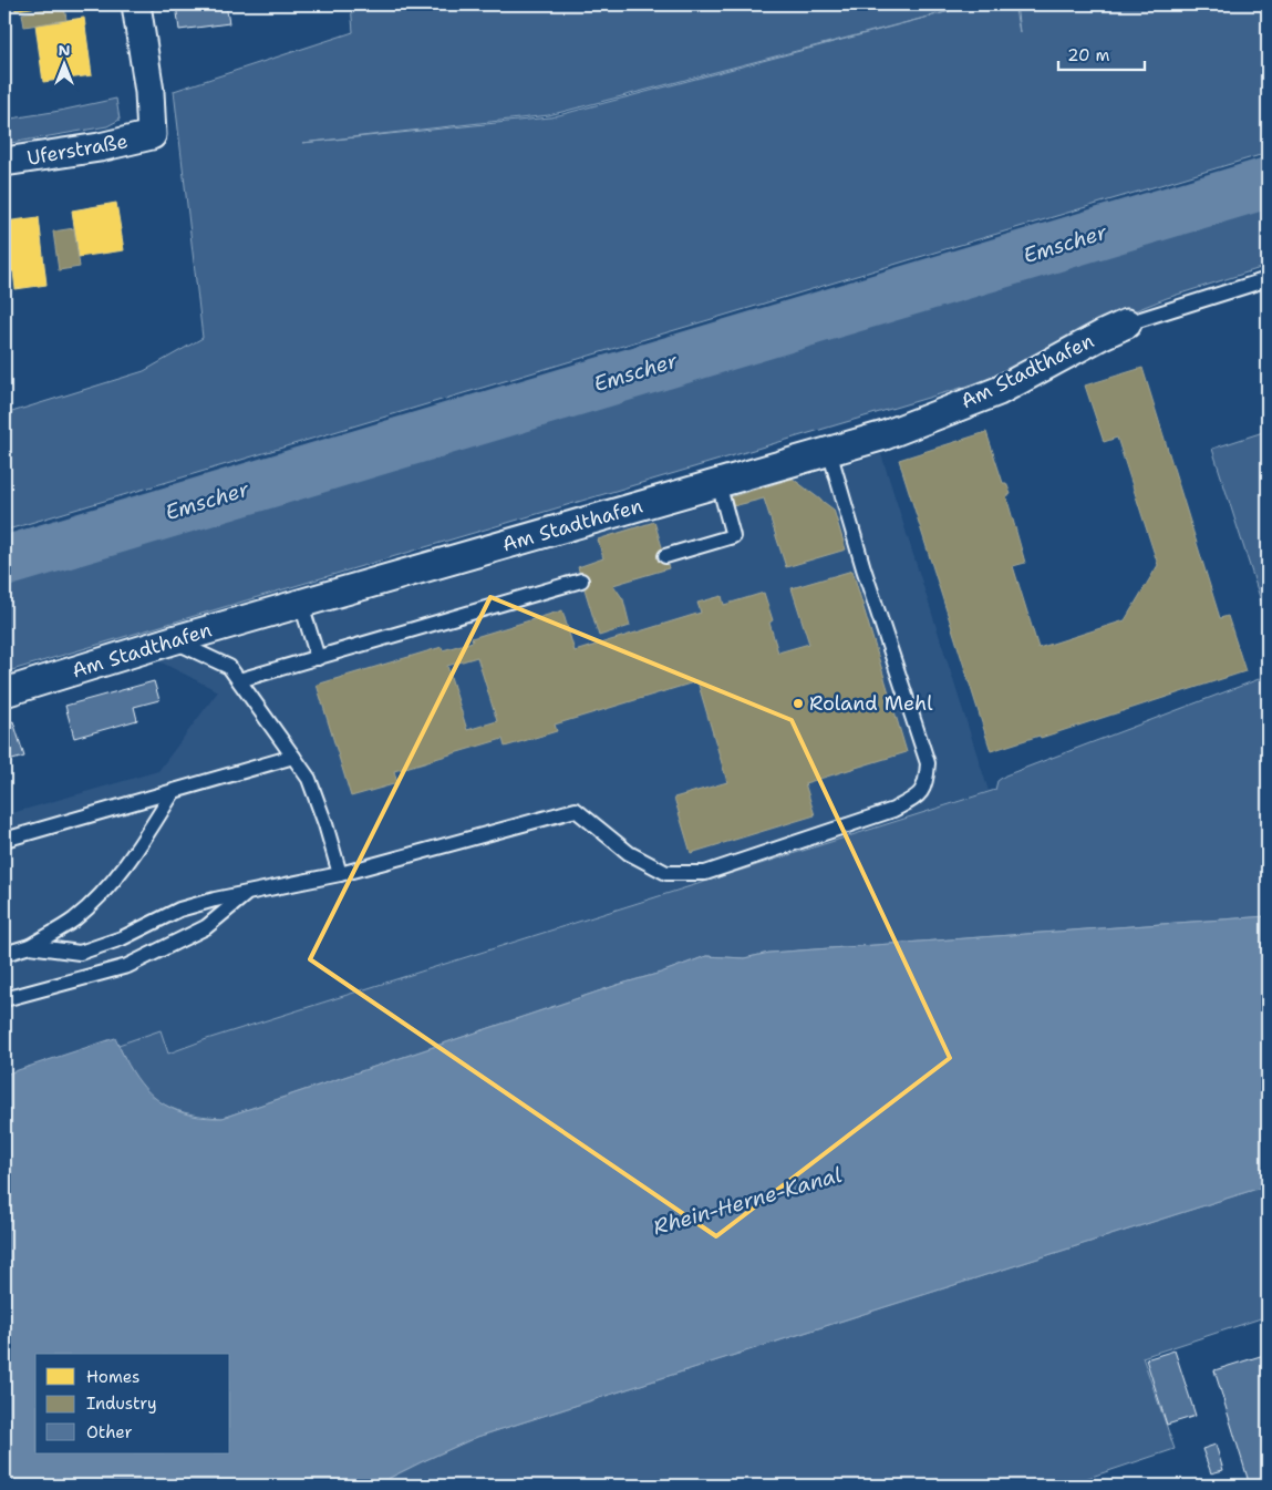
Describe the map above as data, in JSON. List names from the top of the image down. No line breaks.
{"streets":{"street":["Uferstraße","Am Stadthafen"]},"water":["Emscher","Rhein-Herne-Kanal"],"places":["Roland Mehl"],"legend":["Homes","Industry","Other"],"scale_bar":"20 m","north":"top"}
